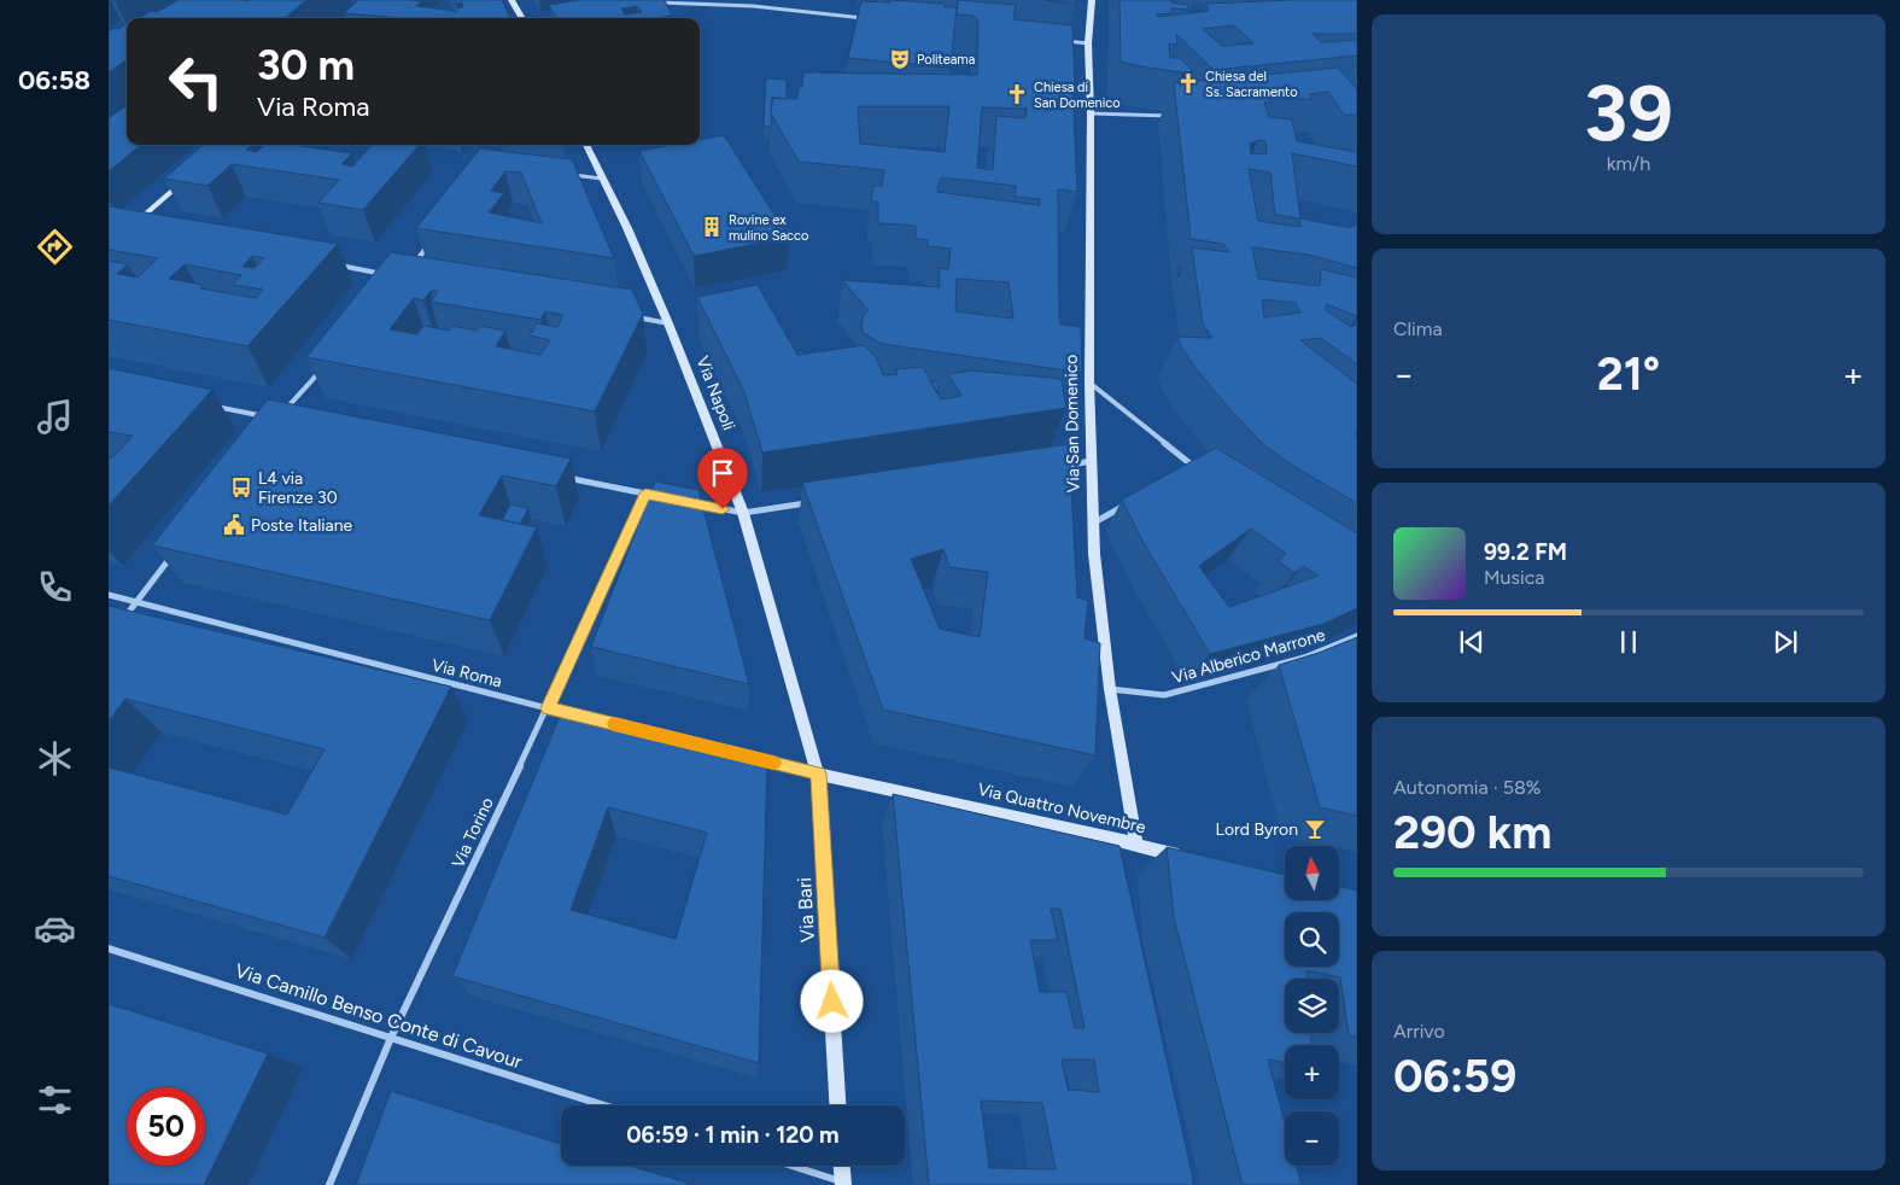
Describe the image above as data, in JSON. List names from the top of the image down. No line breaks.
{"streets":{"street":["Via Napoli","Via San Domenico","Via Alberico Marrone","Via Roma","Via Quattro Novembre","Via Torino","Via Bari","Via Camillo Benso Conte di Cavour"]},"crossings":[["Via Napoli","Via Roma"],["Via Napoli","Via Quattro Novembre"],["Via Napoli","Via Bari"],["Via San Domenico","Via Alberico Marrone"],["Via San Domenico","Via Quattro Novembre"],["Via Roma","Via Quattro Novembre"],["Via Roma","Via Torino"],["Via Roma","Via Bari"],["Via Quattro Novembre","Via Bari"],["Via Torino","Via Camillo Benso Conte di Cavour"]],"places":{"theatre":["Politeama"],"church":["Chiesa del Ss. Sacramento","Chiesa di San Domenico"],"building":["Rovine ex mulino Sacco"],"bus stop":["L4 via Firenze 30"],"public building":["Poste Italiane"],"bar":["Lord Byron"]},"north":"top","page":{"tabs":"06:58","tile":[["39","km/h"],"Clima",["Autonomia · 58%","290 km"],["Arrivo","06:59"]],"turn":["30 m","Via Roma"],"heat":["−","21°","+"],"song":["99.2 FM","Musica"],"map_buttons":["+","−"],"limit":"50","trip":"06:59 · 1 min · 120 m"}}
